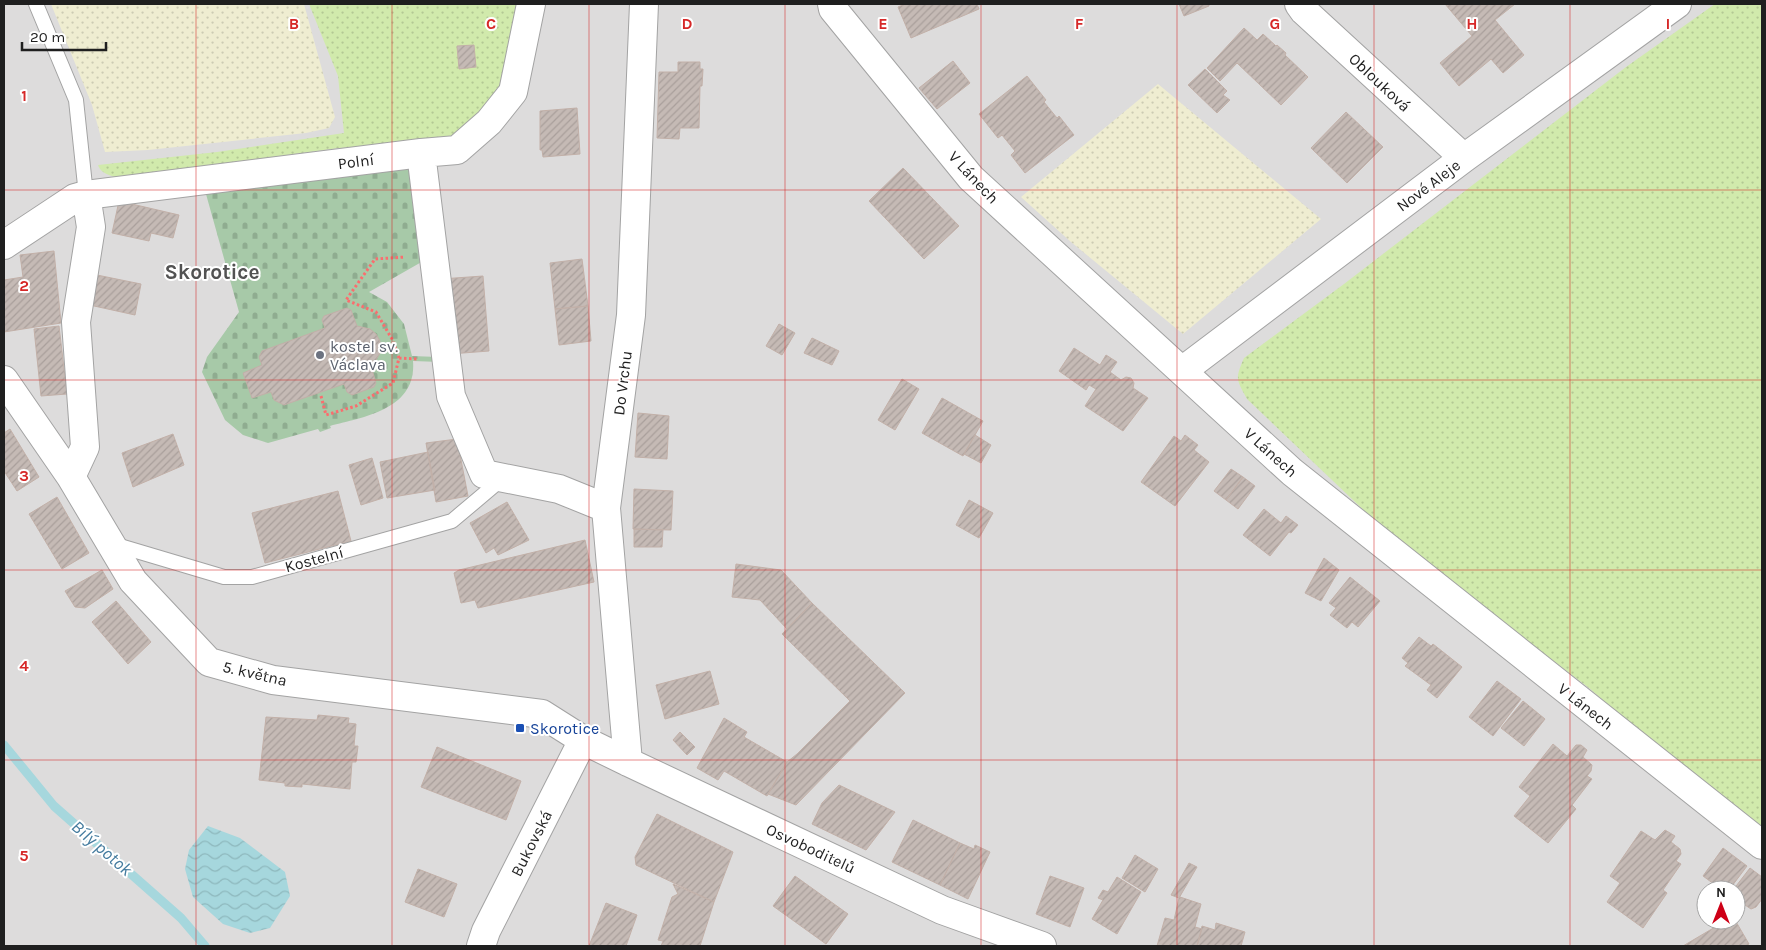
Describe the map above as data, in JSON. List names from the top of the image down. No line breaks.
{"streets":{"street":["Oblouková","Polní","V Lánech","Nové Aleje","Do Vrchu","5. května","Bukovská","Osvoboditelů"],"lane":["Kostelní"]},"crossings":[["Oblouková","Nové Aleje"],["V Lánech","Nové Aleje"],["Do Vrchu","Osvoboditelů"],["Kostelní","5. května"],["5. května","Bukovská"],["5. května","Osvoboditelů"],["Bukovská","Osvoboditelů"]],"districts":["Skorotice"],"water":["Bílý potok"],"places":{"other":["kostel sv. Václava"],"transit":["Skorotice"]},"scale_bar":"20 m","north":"top","grid":{"columns":["B","C","D","E","F","G","H","I"],"rows":["1","2","3","4","5"]}}
